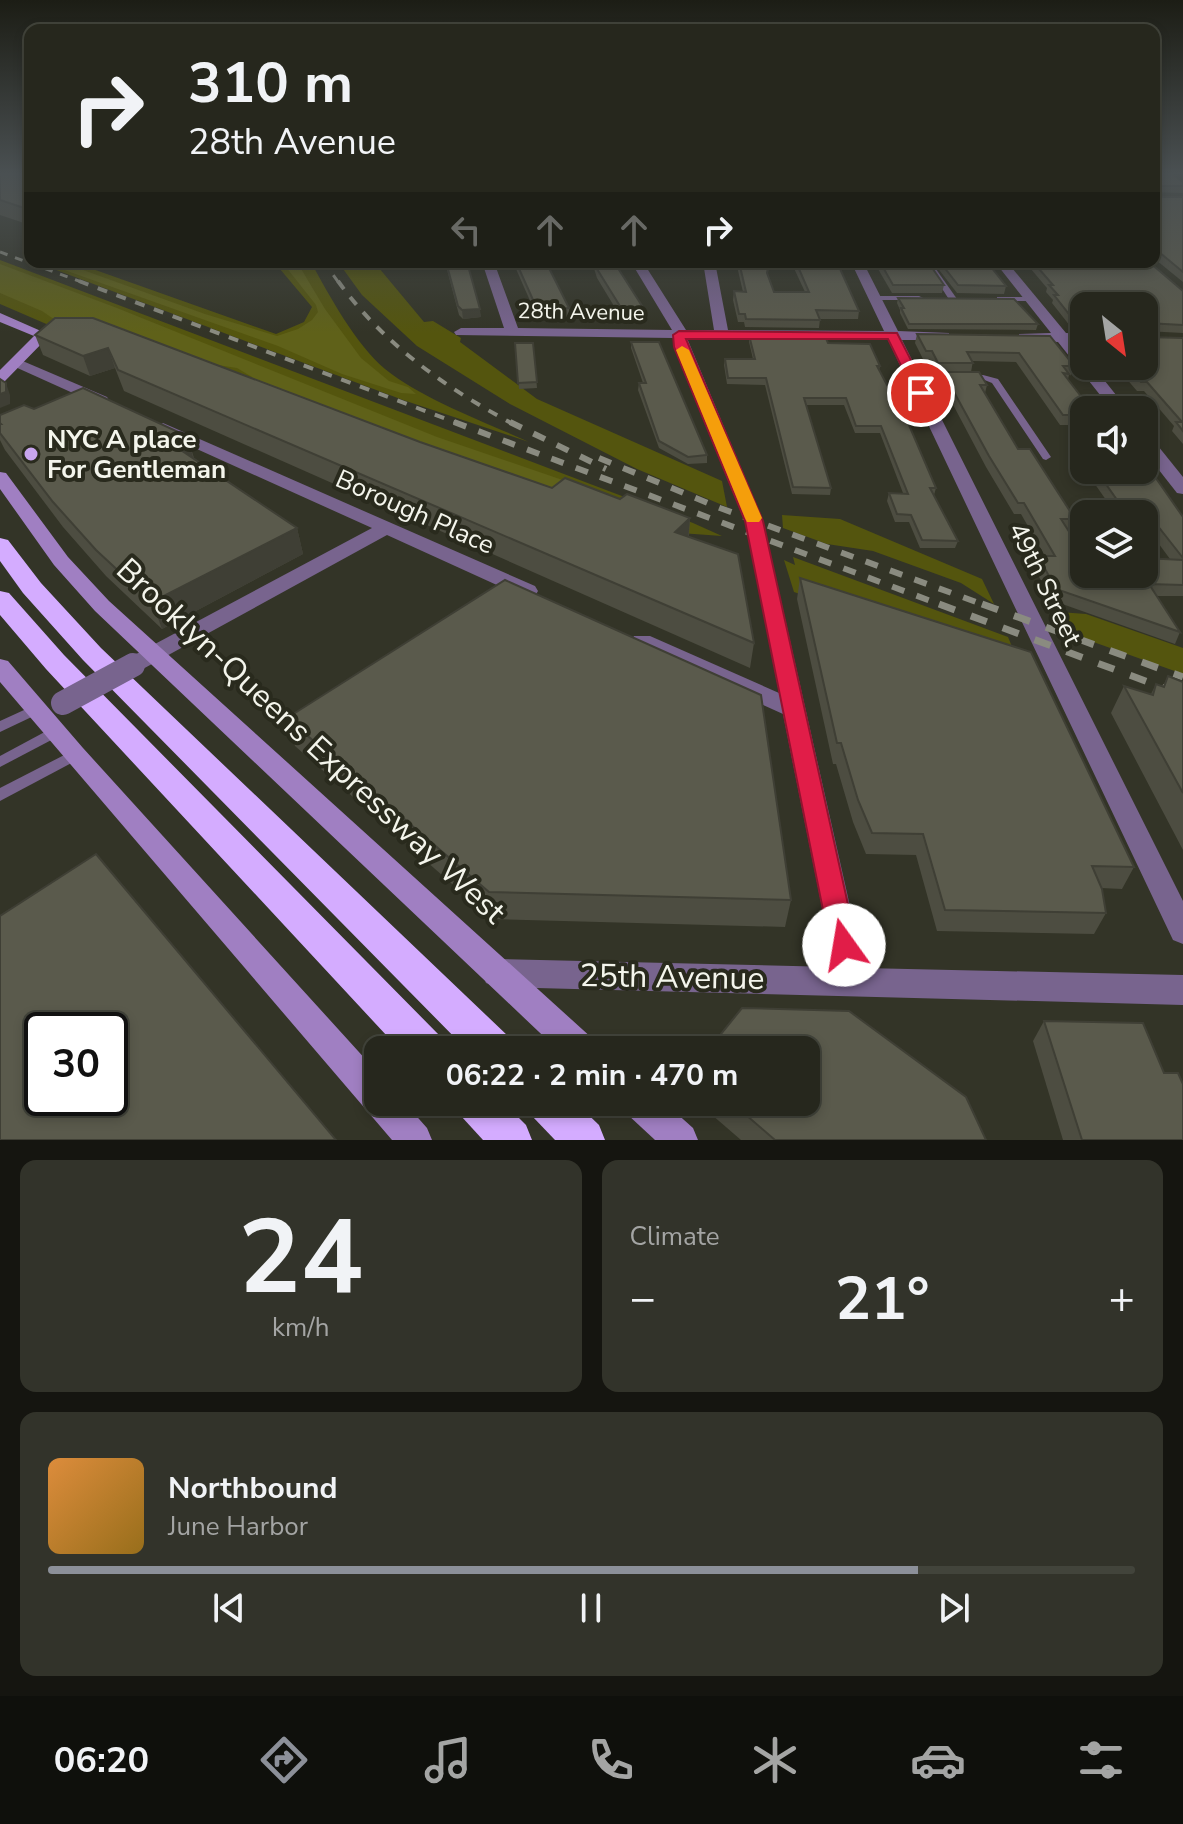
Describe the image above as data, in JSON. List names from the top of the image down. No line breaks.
{"streets":{"street":["28th Avenue","Borough Place","49th Street","Brooklyn-Queens Expressway West","25th Avenue"]},"crossings":[["28th Avenue","49th Street"],["Brooklyn-Queens Expressway West","25th Avenue"]],"places":["NYC A place For Gentleman"],"north":"bottom right","page":{"turn":["310 m","28th Avenue"],"limit":"30","trip":"06:22 · 2 min · 470 m","tile":[["24","km/h"],"Climate"],"heat":["−","21°","+"],"song":["Northbound","June Harbor"],"tabs":"06:20"}}
